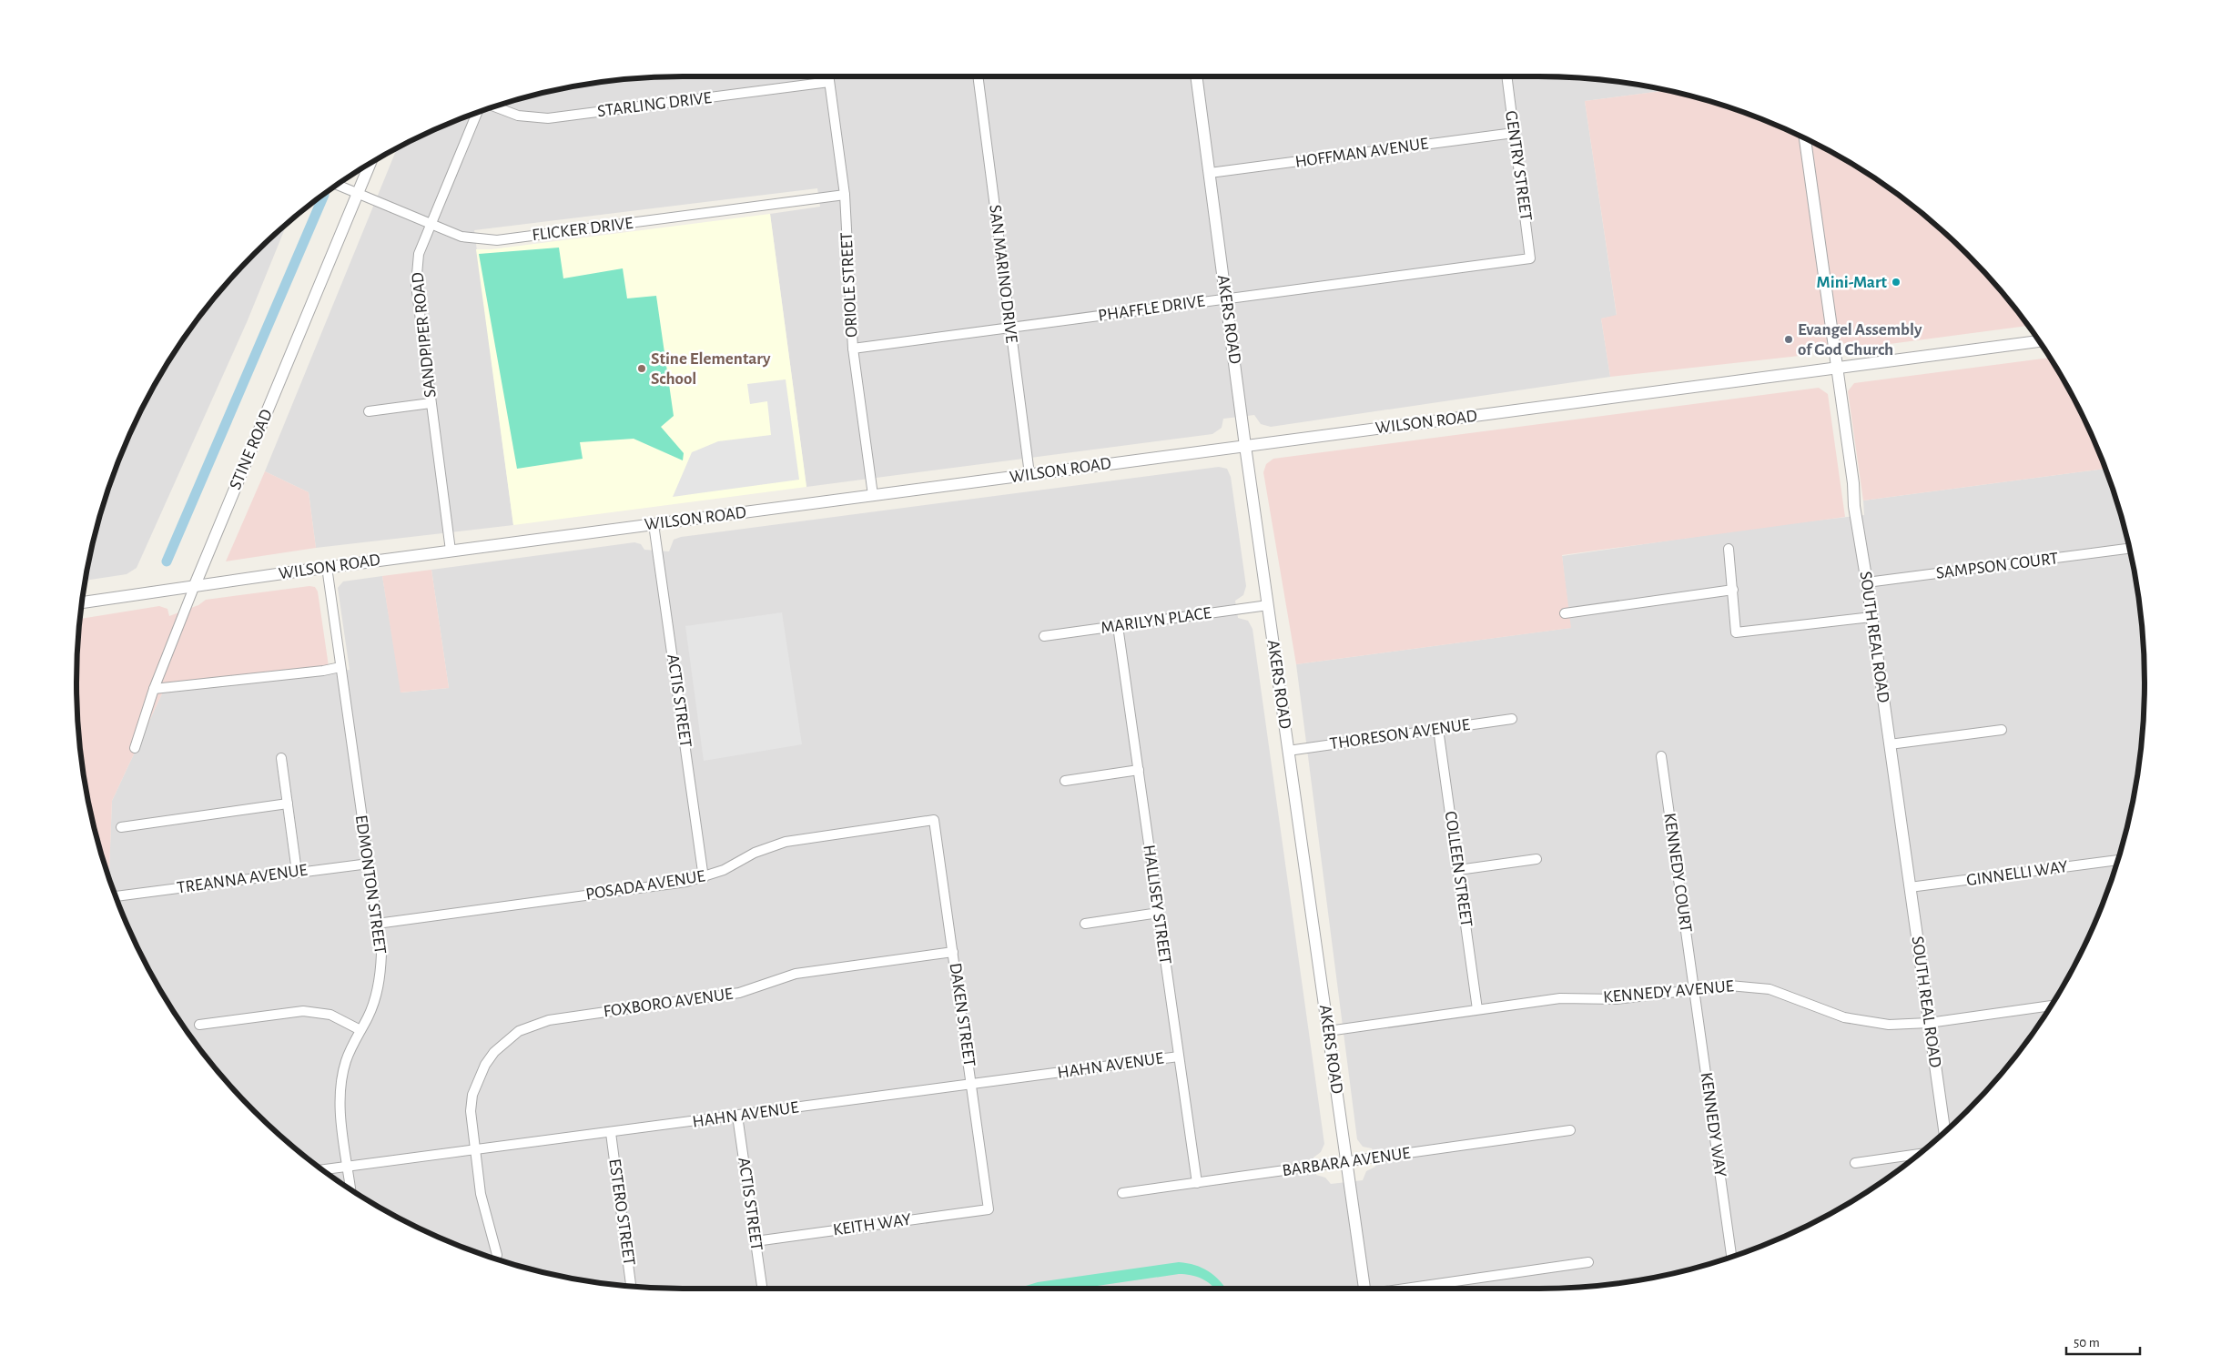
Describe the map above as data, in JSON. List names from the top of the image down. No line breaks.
{"streets":{"street":["STARLING DRIVE","HOFFMAN AVENUE","GENTRY STREET","FLICKER DRIVE","SAN MARINO DRIVE","ORIOLE STREET","PHAFFLE DRIVE","AKERS ROAD","SANDPIPER ROAD","WILSON ROAD","STINE ROAD","SAMPSON COURT","MARILYN PLACE","SOUTH REAL ROAD","ACTIS STREET","THORESON AVENUE","COLLEEN STREET","KENNEDY COURT","GINNELLI WAY","TREANNA AVENUE","EDMONTON STREET","POSADA AVENUE","HALLISEY STREET","KENNEDY AVENUE","FOXBORO AVENUE","DAKEN STREET","HAHN AVENUE","KENNEDY WAY","BARBARA AVENUE","ESTERO STREET","KEITH WAY"]},"crossings":[["STARLING DRIVE","ORIOLE STREET"],["HOFFMAN AVENUE","GENTRY STREET"],["HOFFMAN AVENUE","AKERS ROAD"],["GENTRY STREET","PHAFFLE DRIVE"],["FLICKER DRIVE","ORIOLE STREET"],["FLICKER DRIVE","SANDPIPER ROAD"],["FLICKER DRIVE","STINE ROAD"],["SAN MARINO DRIVE","PHAFFLE DRIVE"],["SAN MARINO DRIVE","WILSON ROAD"],["ORIOLE STREET","PHAFFLE DRIVE"],["ORIOLE STREET","WILSON ROAD"],["PHAFFLE DRIVE","AKERS ROAD"],["AKERS ROAD","WILSON ROAD"],["AKERS ROAD","MARILYN PLACE"],["AKERS ROAD","THORESON AVENUE"],["AKERS ROAD","KENNEDY AVENUE"],["AKERS ROAD","BARBARA AVENUE"],["SANDPIPER ROAD","WILSON ROAD"],["WILSON ROAD","STINE ROAD"],["WILSON ROAD","SOUTH REAL ROAD"],["WILSON ROAD","ACTIS STREET"],["WILSON ROAD","EDMONTON STREET"],["SAMPSON COURT","SOUTH REAL ROAD"],["MARILYN PLACE","HALLISEY STREET"],["SOUTH REAL ROAD","GINNELLI WAY"],["SOUTH REAL ROAD","KENNEDY AVENUE"],["ACTIS STREET","POSADA AVENUE"],["ACTIS STREET","HAHN AVENUE"],["ACTIS STREET","KEITH WAY"],["THORESON AVENUE","COLLEEN STREET"],["COLLEEN STREET","KENNEDY AVENUE"],["KENNEDY COURT","KENNEDY AVENUE"],["KENNEDY COURT","KENNEDY WAY"],["TREANNA AVENUE","EDMONTON STREET"],["EDMONTON STREET","POSADA AVENUE"],["EDMONTON STREET","HAHN AVENUE"],["POSADA AVENUE","DAKEN STREET"],["HALLISEY STREET","HAHN AVENUE"],["HALLISEY STREET","BARBARA AVENUE"],["KENNEDY AVENUE","KENNEDY WAY"],["FOXBORO AVENUE","DAKEN STREET"],["FOXBORO AVENUE","HAHN AVENUE"],["DAKEN STREET","HAHN AVENUE"],["DAKEN STREET","KEITH WAY"],["HAHN AVENUE","ESTERO STREET"]],"places":["Mini-Mart","Evangel Assembly of God Church","Stine Elementary School"],"scale_bar":"50 m"}
